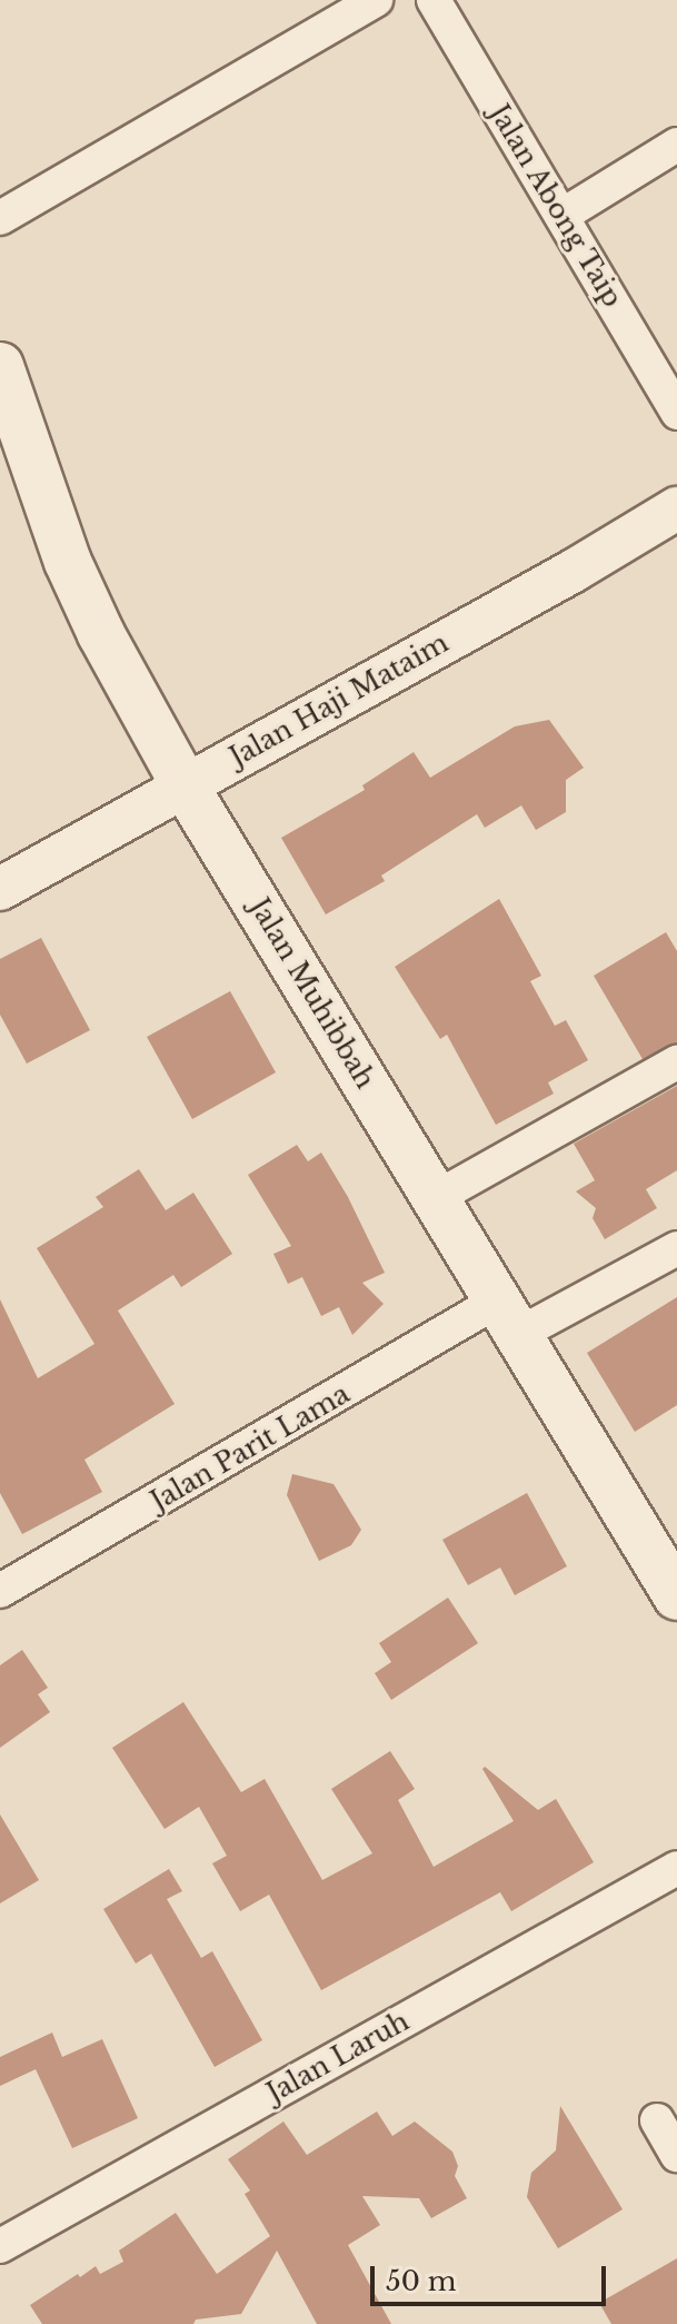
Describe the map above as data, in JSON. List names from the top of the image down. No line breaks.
{"streets":{"main road":["Jalan Muhibbah"],"street":["Jalan Abong Taip","Jalan Haji Mataim","Jalan Parit Lama","Jalan Laruh"]},"crossings":[["Jalan Haji Mataim","Jalan Muhibbah"],["Jalan Muhibbah","Jalan Parit Lama"]],"scale_bar":"50 m"}
